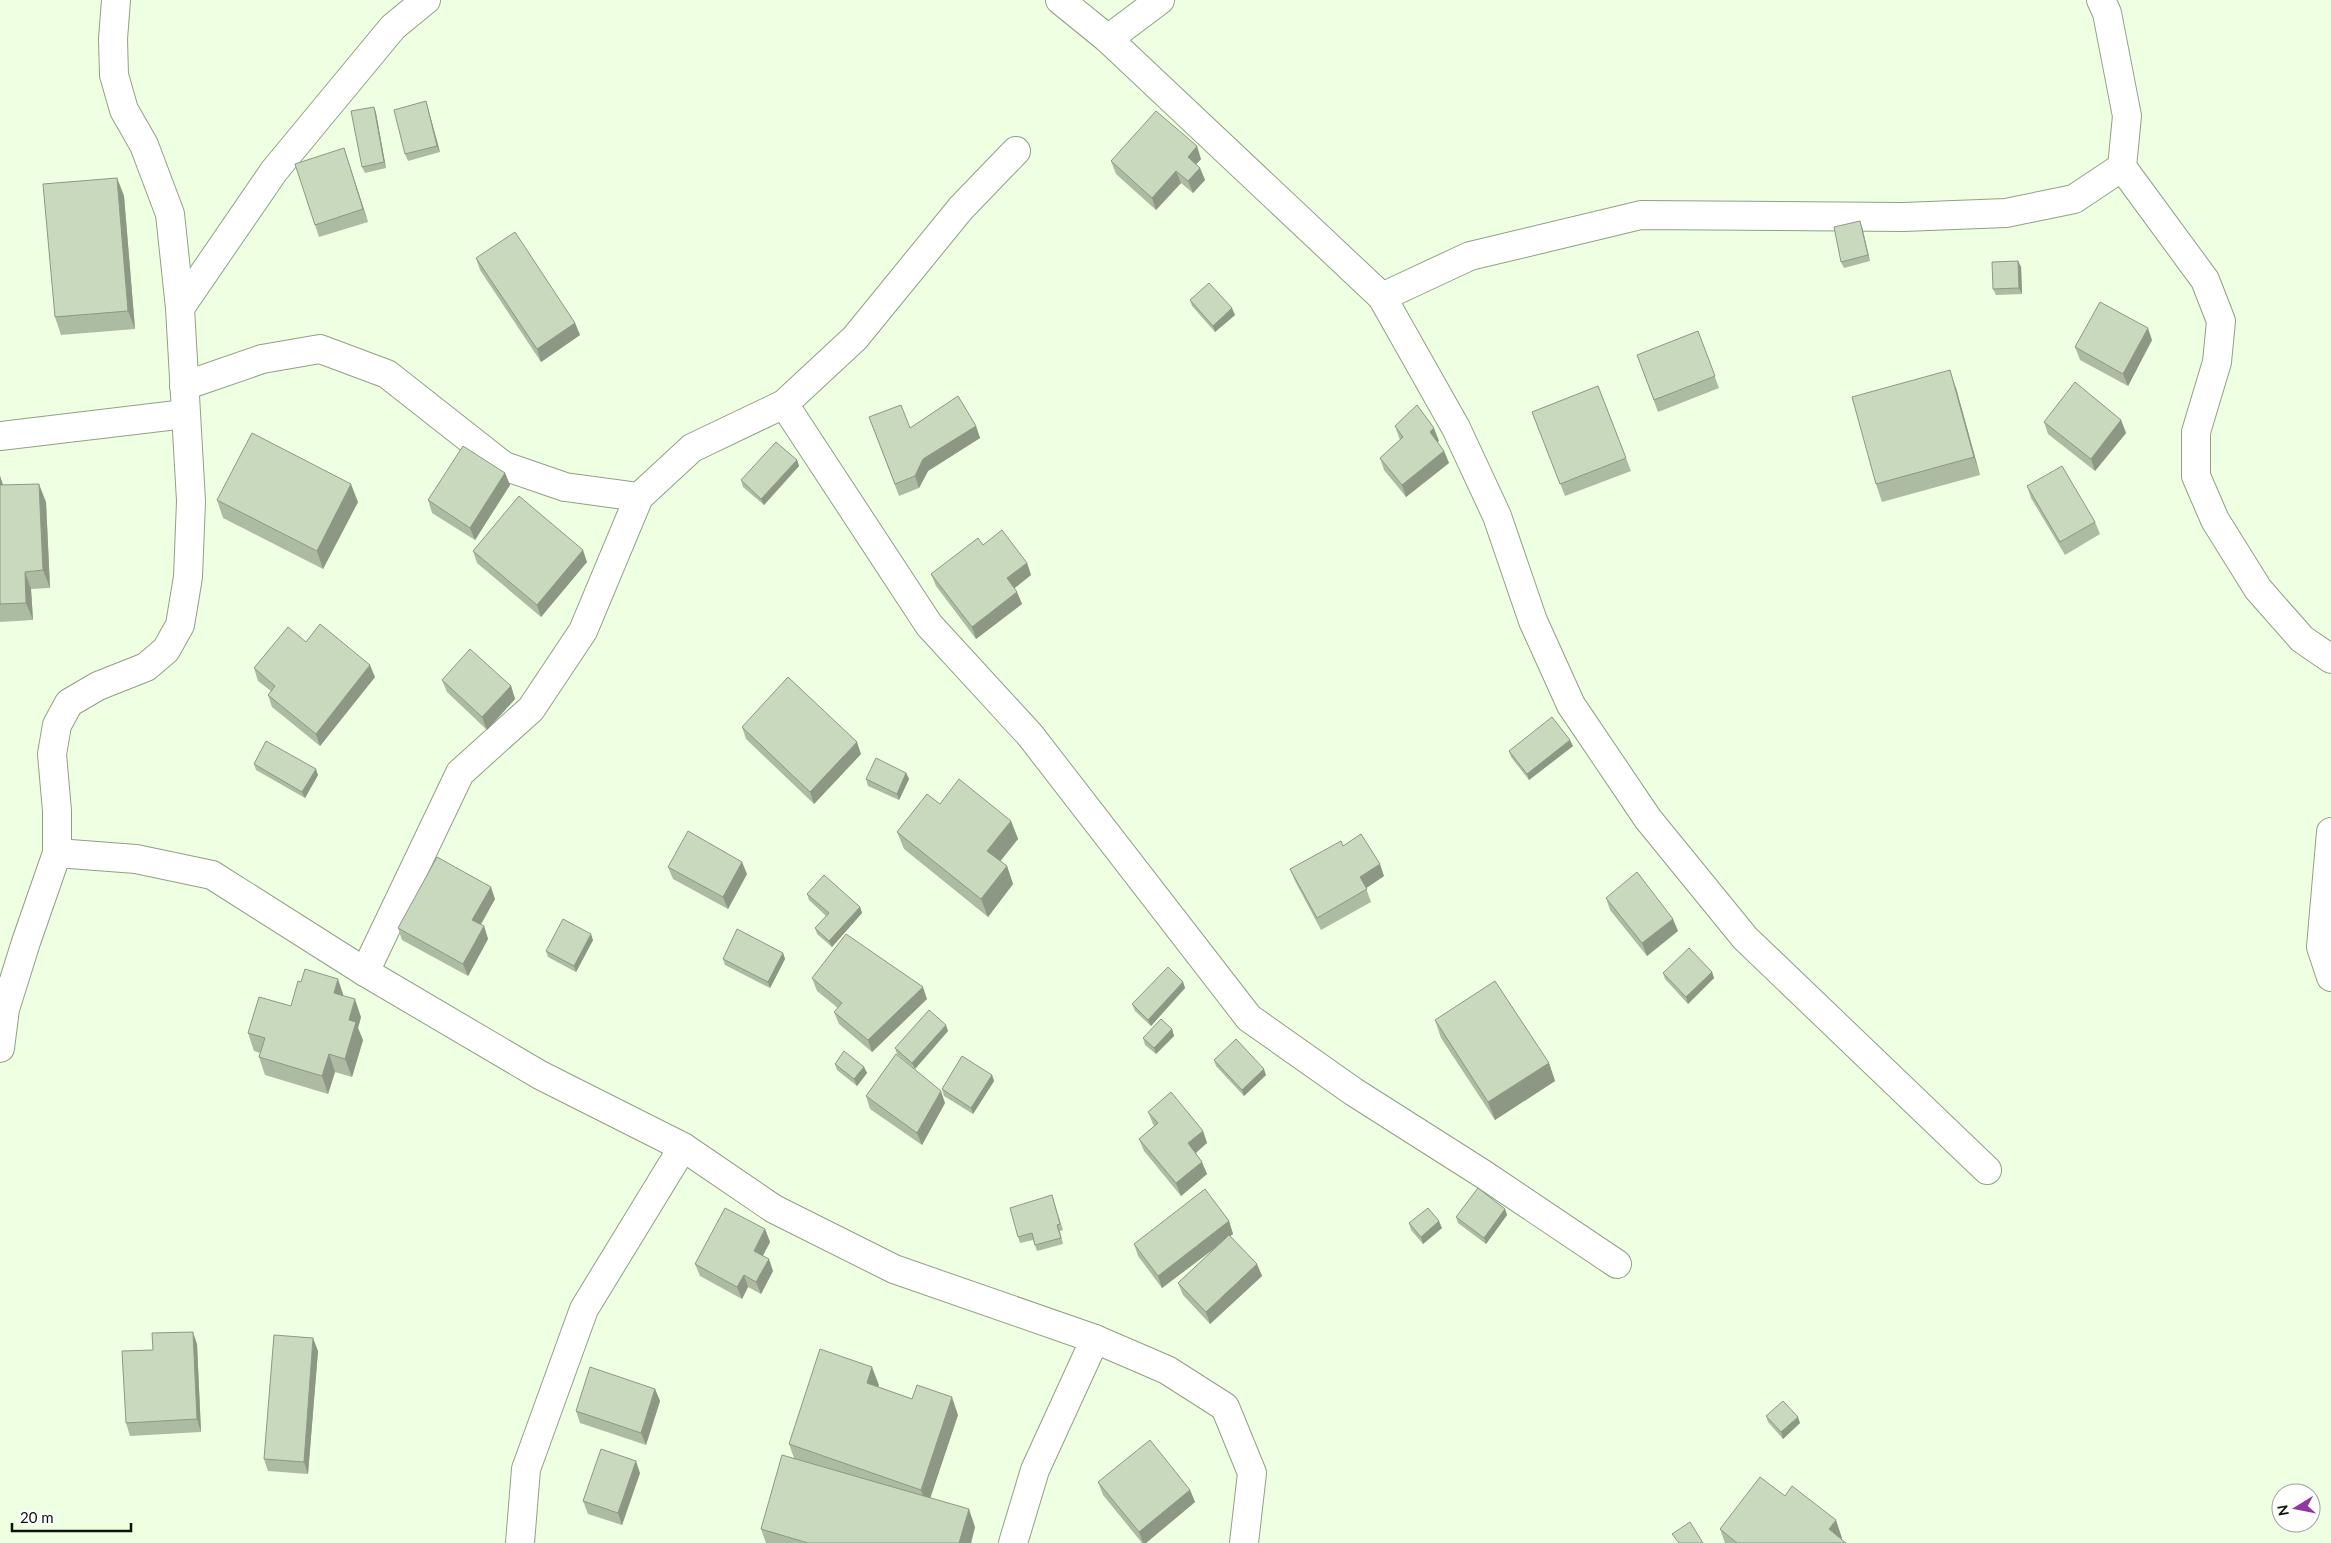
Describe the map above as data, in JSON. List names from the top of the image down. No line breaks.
{"scale_bar":"20 m","north":"left"}
